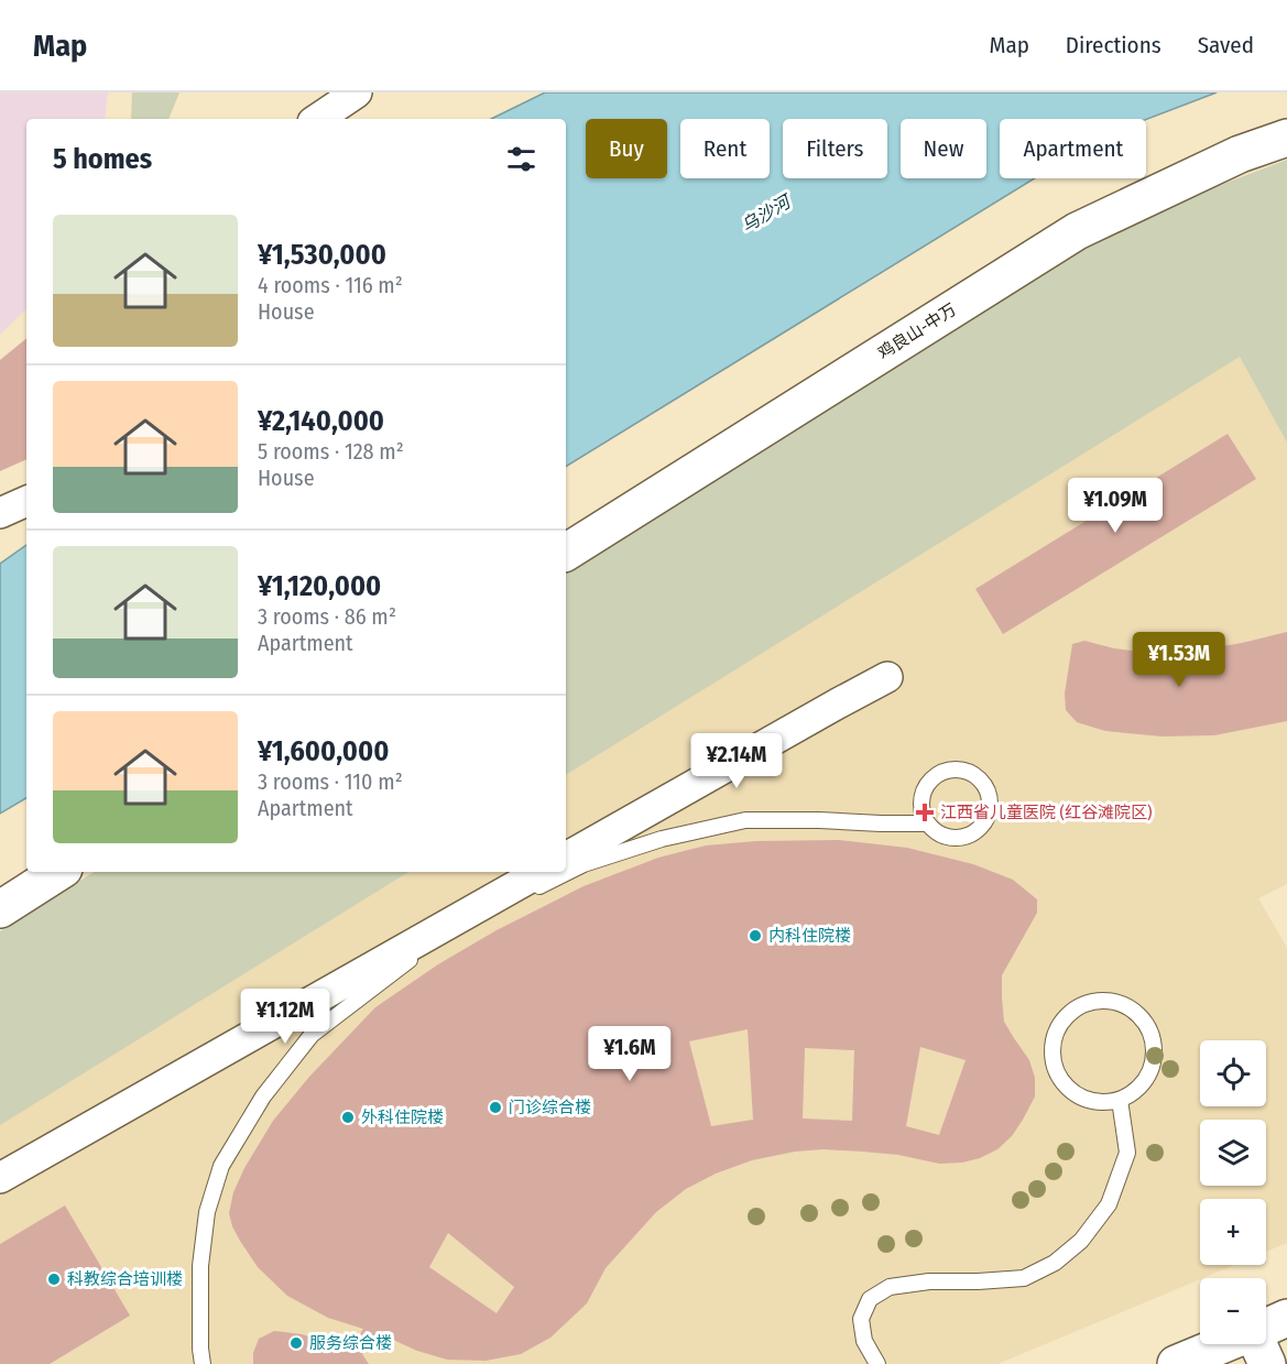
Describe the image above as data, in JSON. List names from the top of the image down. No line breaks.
{"streets":{"street":["鸡良山-中万"]},"water":["乌沙河"],"places":{"health":["江西省儿童医院 (红谷滩院区)"],"other":["内科住院楼","门诊综合楼","外科住院楼","科教综合培训楼","服务综合楼"]},"page":{"header":"Map","nav":["Map","Directions","Saved"],"chip":["Buy","Rent","Filters","New","Apartment"],"heading":"5 homes","list":[{"name":"¥1,530,000","note":"4 rooms · 116 m² · House"},{"name":"¥2,140,000","note":"5 rooms · 128 m² · House"},{"name":"¥1,120,000","note":"3 rooms · 86 m² · Apartment"},{"name":"¥1,600,000","note":"3 rooms · 110 m² · Apartment"}],"price":["¥1.09M","¥1.53M","¥2.14M","¥1.12M","¥1.6M"],"map_buttons":["+","−"]}}
